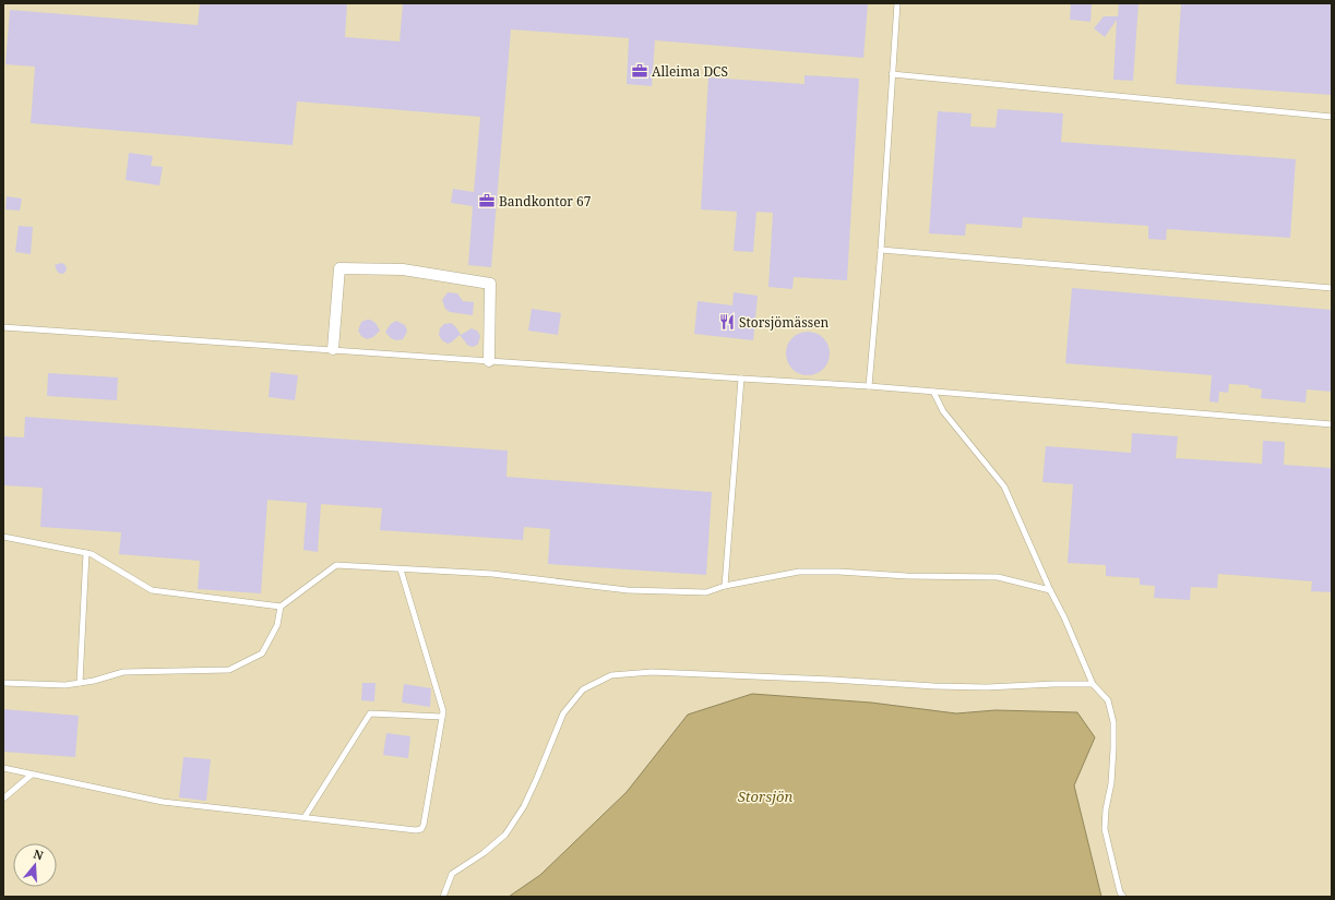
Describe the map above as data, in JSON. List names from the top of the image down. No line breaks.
{"water":["Storsjön"],"places":{"office":["Alleima DCS","Bandkontor 67"],"restaurant":["Storsjömässen"]},"north":"top"}
